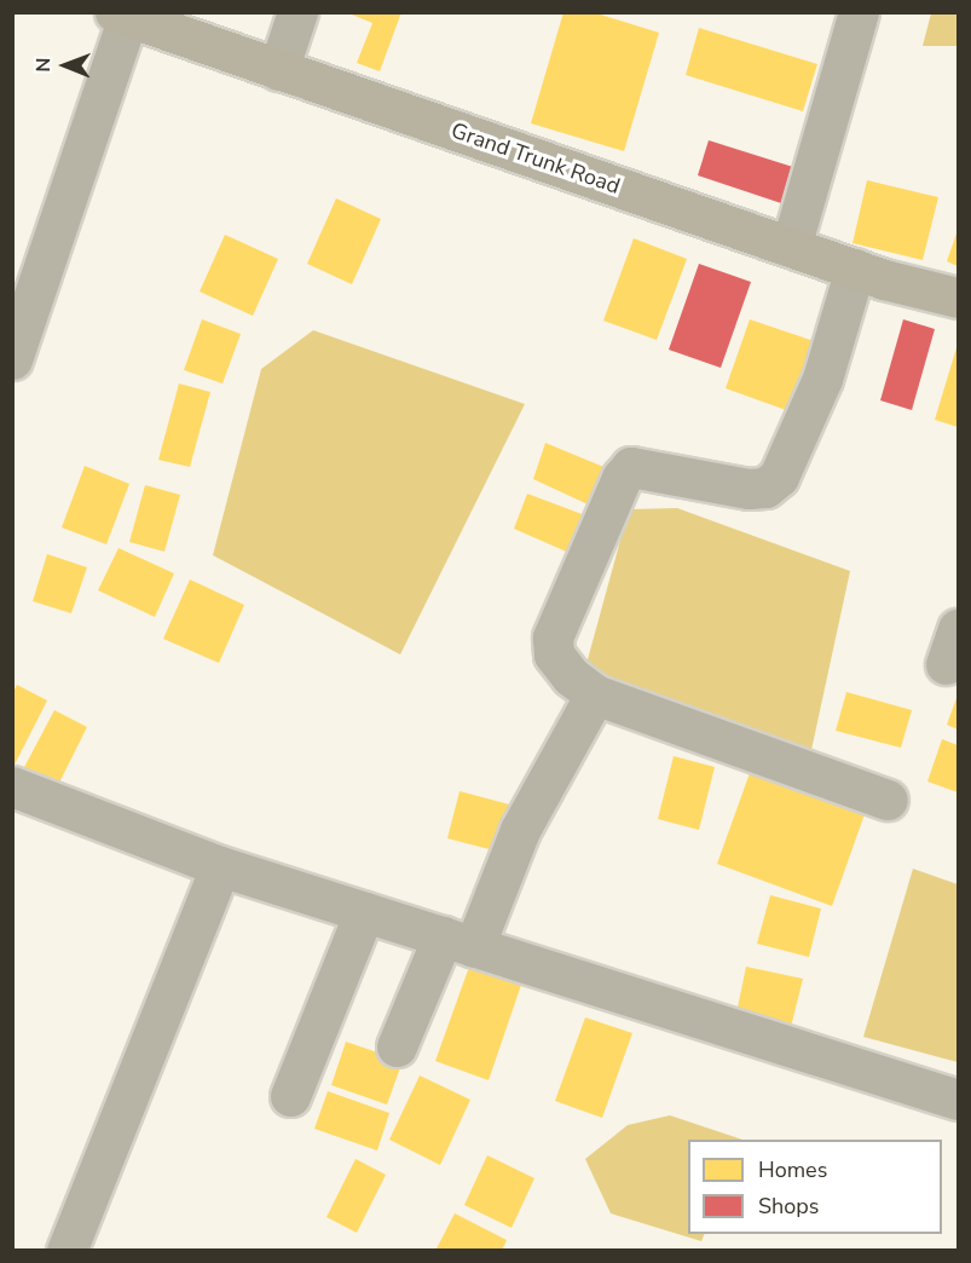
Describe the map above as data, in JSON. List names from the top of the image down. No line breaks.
{"streets":{"main road":["Grand Trunk Road"]},"legend":["Homes","Shops"],"north":"left"}
